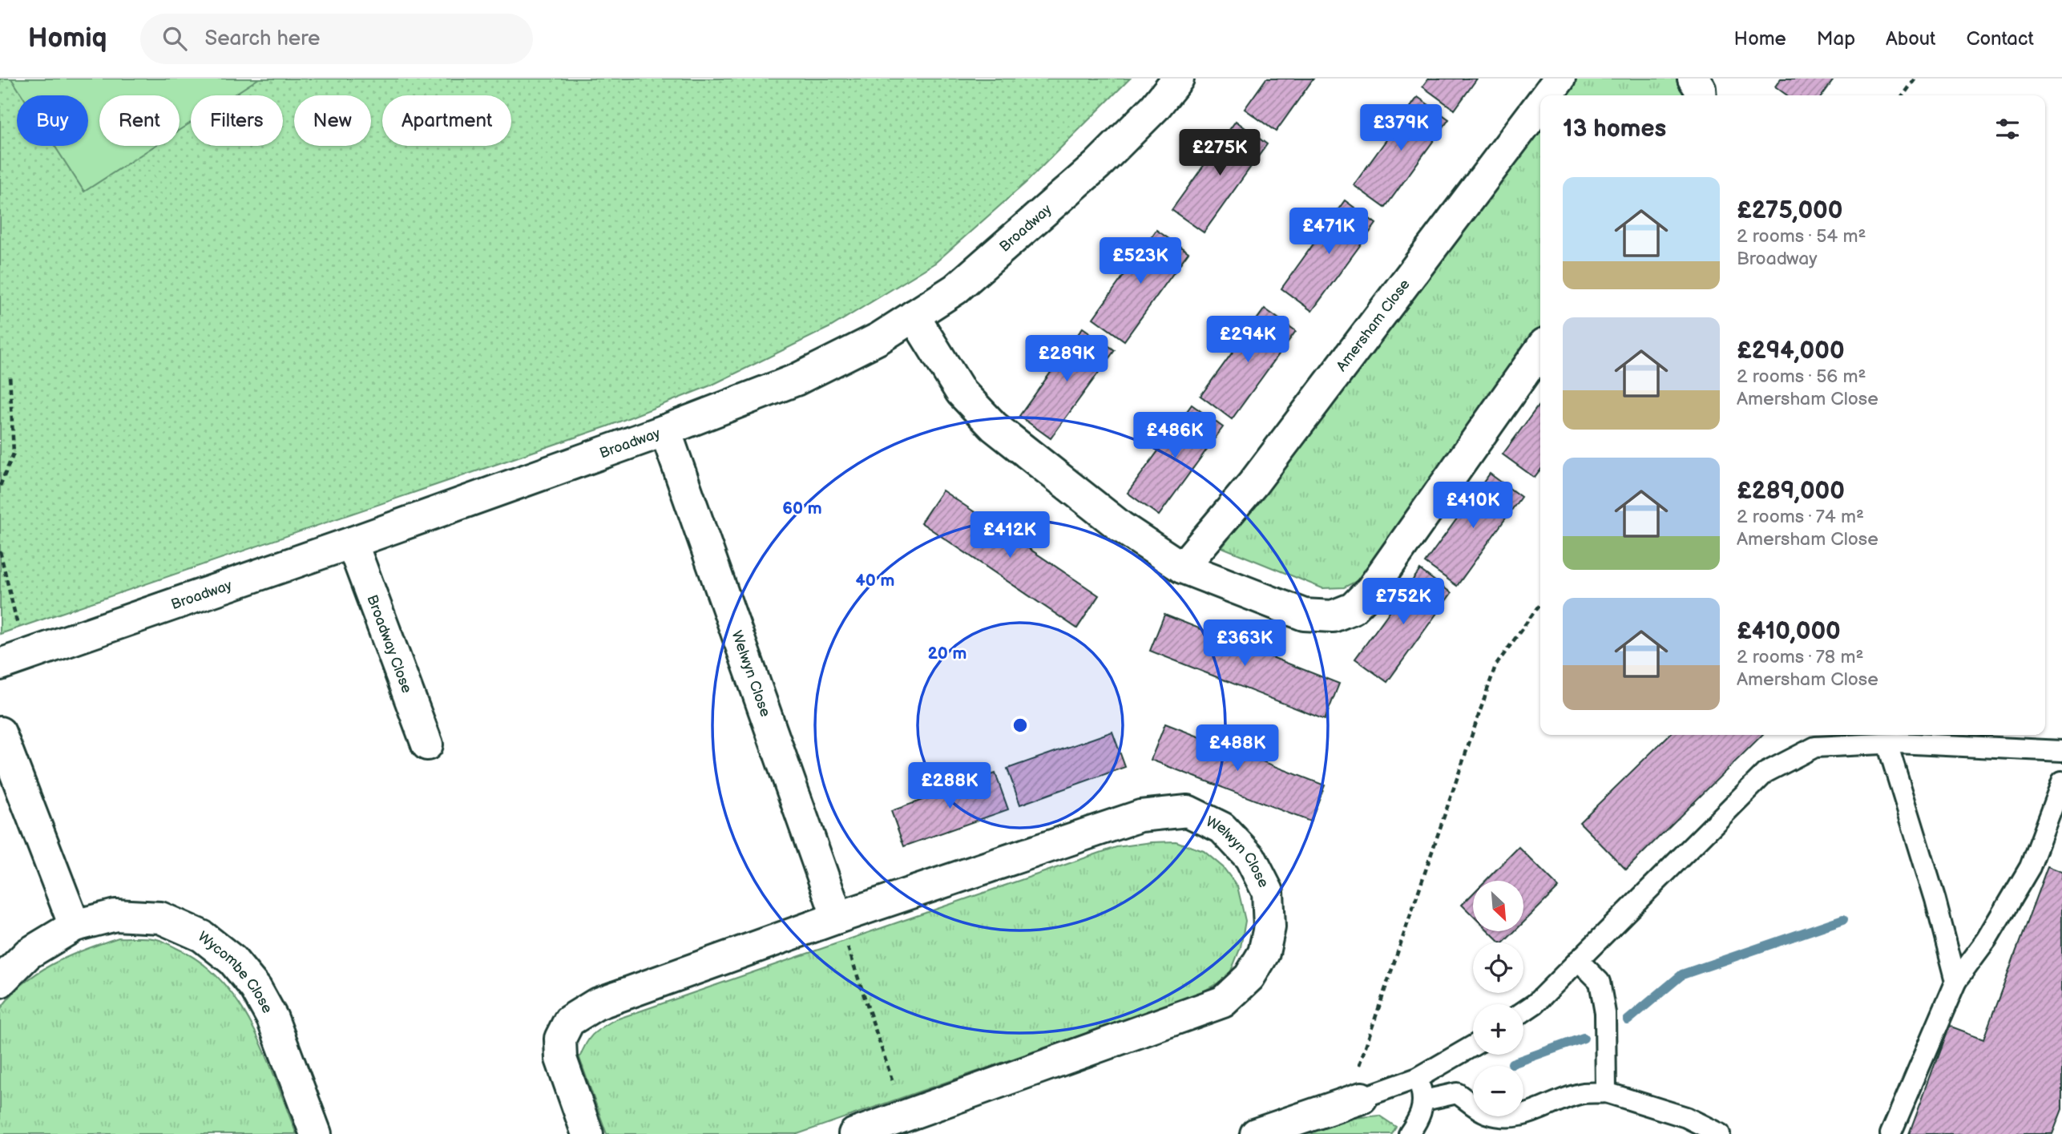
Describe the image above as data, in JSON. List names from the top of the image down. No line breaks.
{"streets":{"street":["Broadway","Amersham Close","Broadway Close","Welwyn Close","Wycombe Close"]},"crossings":[["Broadway","Broadway Close"],["Broadway","Welwyn Close"]],"north":"bottom right","page":{"header":"Homiq","search":"Search here","nav":["Home","Map","About","Contact"],"chip":["Buy","Rent","Filters","New","Apartment"],"heading":"13 homes","price":["£379K","£275K","£471K","£523K","£294K","£289K","£486K","£410K","£412K","£752K","£363K","£488K","£288K"],"list":[{"name":"£275,000","note":"2 rooms · 54 m² · Broadway"},{"name":"£294,000","note":"2 rooms · 56 m² · Amersham Close"},{"name":"£289,000","note":"2 rooms · 74 m² · Amersham Close"},{"name":"£410,000","note":"2 rooms · 78 m² · Amersham Close"}],"map_buttons":["+","−"]},"rings":["60 m","40 m","20 m"]}
